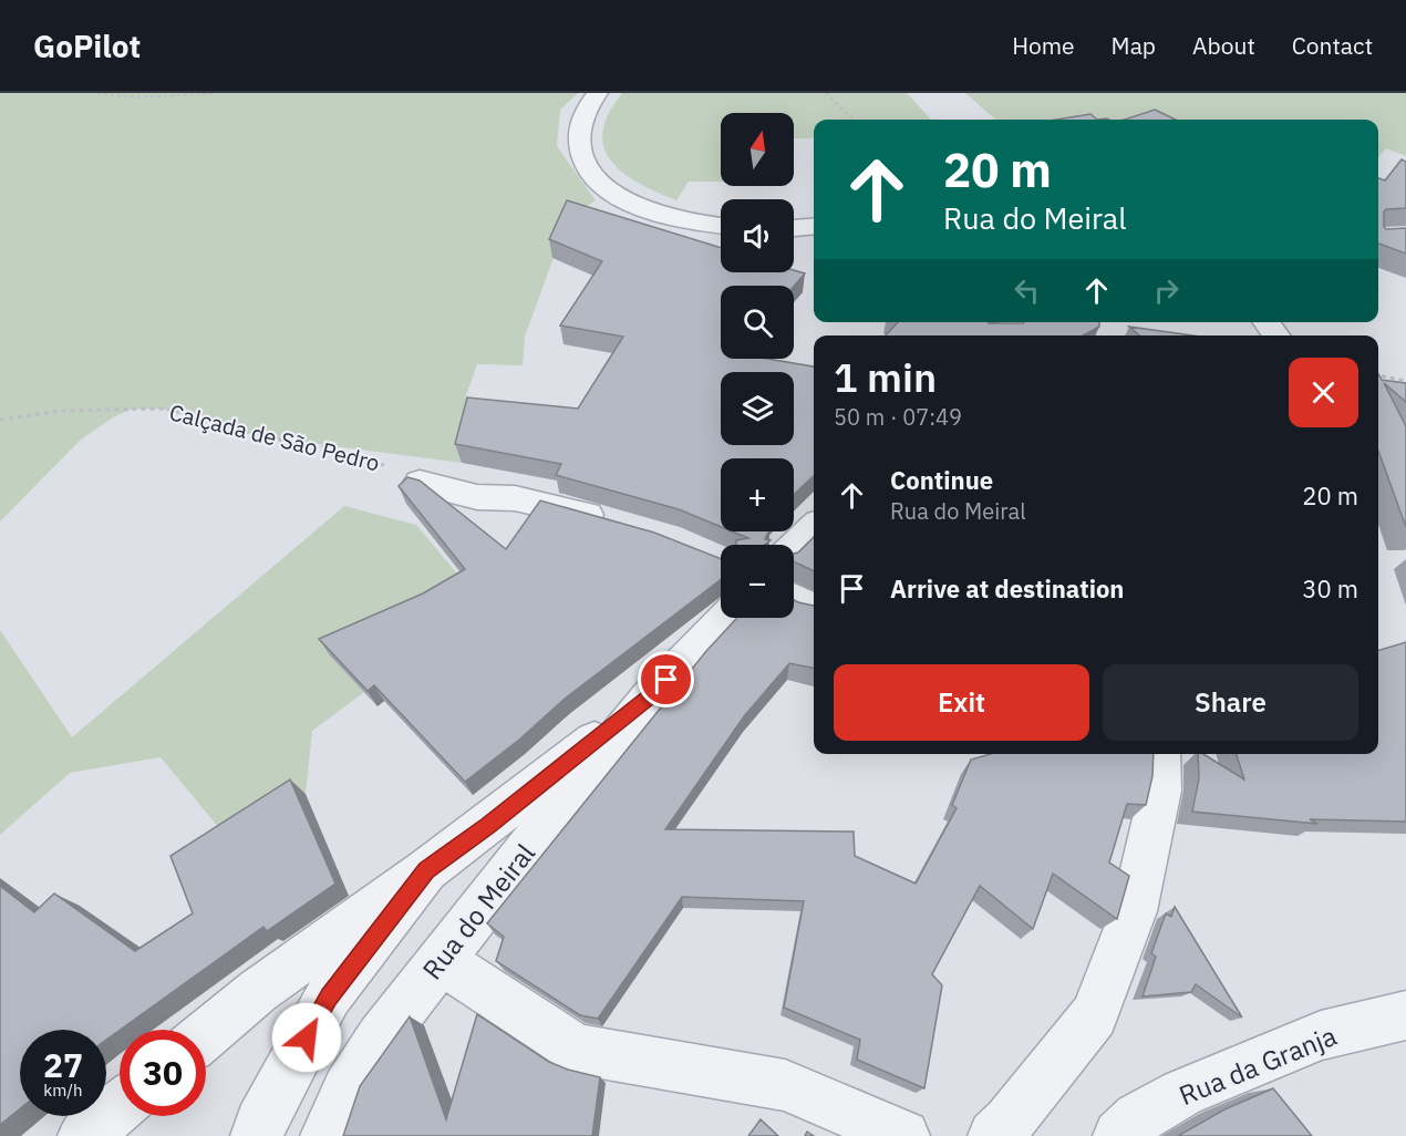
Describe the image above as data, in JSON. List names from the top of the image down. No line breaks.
{"streets":{"street":["Rua do Meiral","Rua da Granja"],"path":["Calçada de São Pedro"]},"north":"top","page":{"header":"GoPilot","nav":["Home","Map","About","Contact"],"map_buttons":["+","−"],"turn":["20 m","Rua do Meiral"],"heading":["1 min","50 m · 07:49"],"list":[{"name":"Continue","note":"Rua do Meiral","value":"20 m"},{"name":"Arrive at destination","value":"30 m"}],"buttons":["Exit","Share"],"speed":"27 km/h","limit":"30"}}
